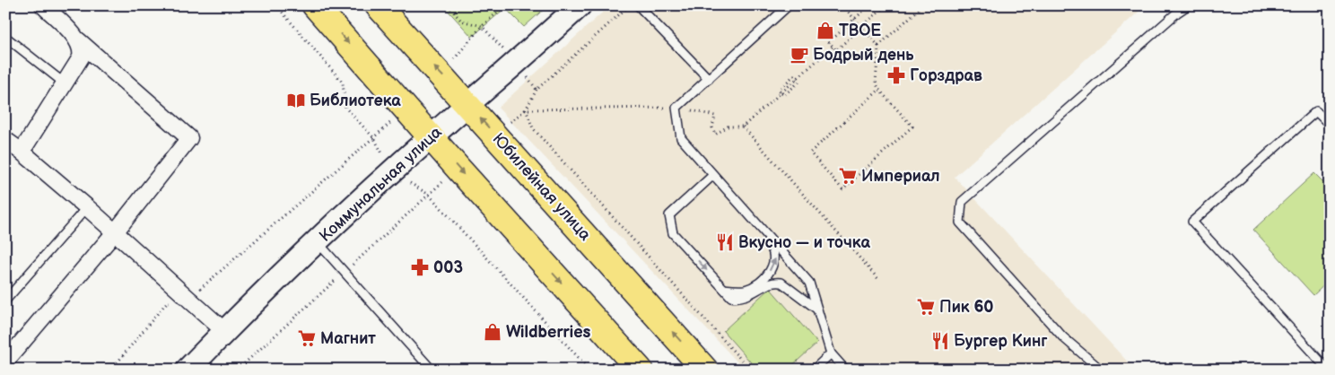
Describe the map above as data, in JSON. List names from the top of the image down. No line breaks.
{"streets":{"highway":["Юбилейная улица"],"main road":["Коммунальная улица"]},"crossings":[["Коммунальная улица","Юбилейная улица"]],"places":{"shop":["ТВОЕ","Wildberries"],"cafe":["Бодрый день"],"pharmacy":["Горздрав","003"],"library":["Библиотека"],"supermarket":["Империал","Пик 60","Магнит"],"restaurant":["Вкусно — и точка","Бургер Кинг"]}}
